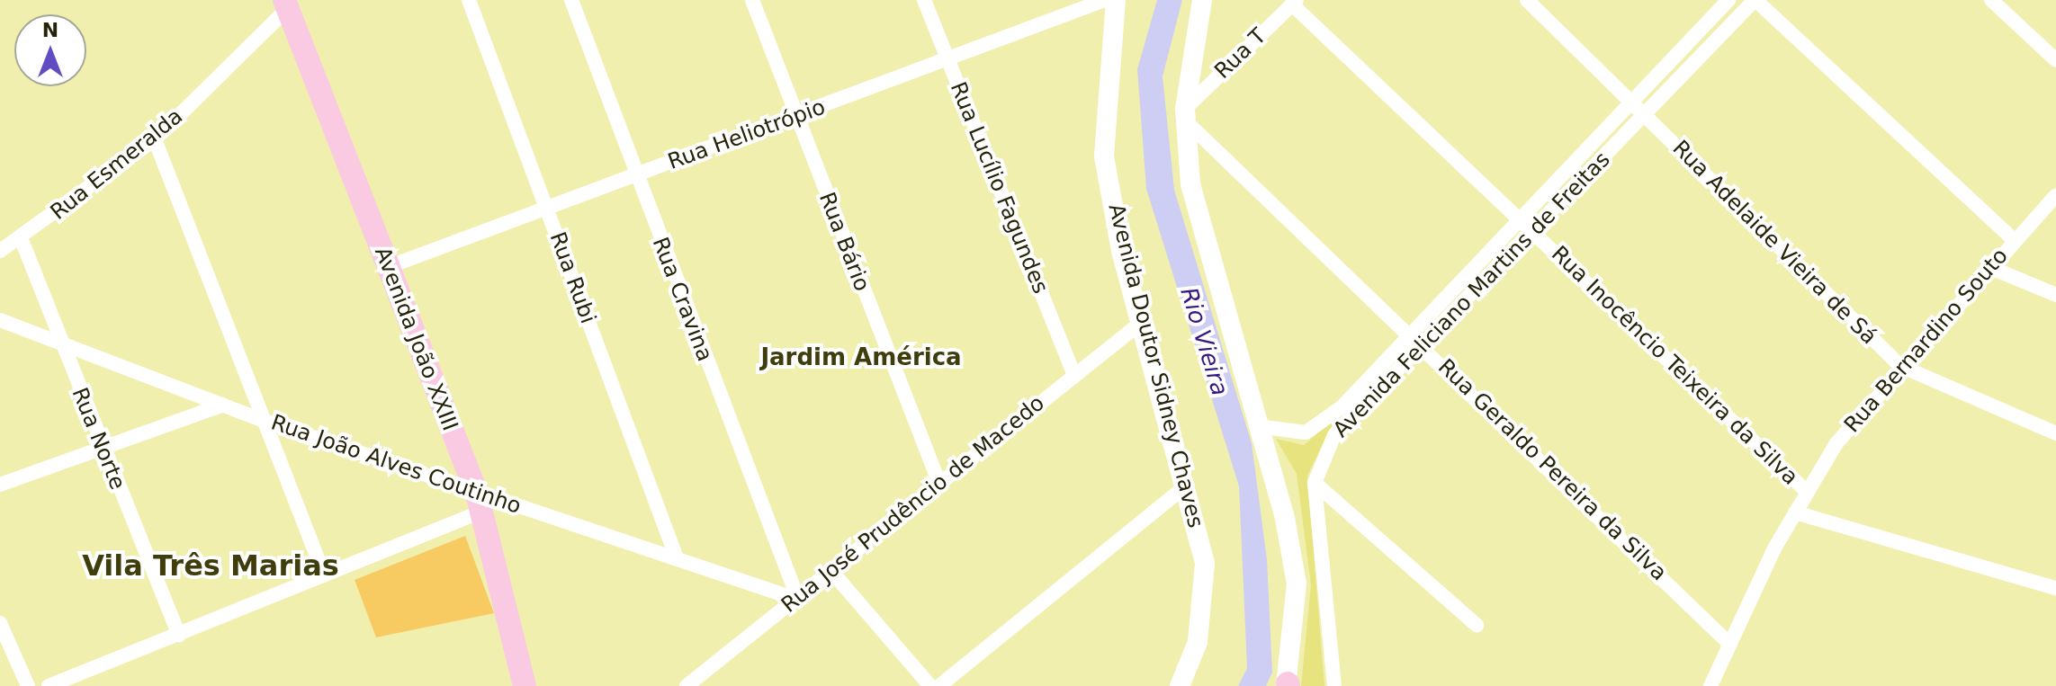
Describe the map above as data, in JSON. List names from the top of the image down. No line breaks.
{"streets":{"main road":["Avenida João XXIII","Avenida Doutor Sidney Chaves"],"street":["Rua T","Rua Heliotrópio","Rua Esmeralda","Rua Lucílio Fagundes","Rua Bário","Rua Adelaide Vieira de Sá","Rua Rubi","Avenida Feliciano Martins de Freitas","Rua Cravina","Rua Bernardino Souto","Rua Inocêncio Teixeira da Silva","Rua Norte","Rua João Alves Coutinho","Rua Geraldo Pereira da Silva","Rua José Prudêncio de Macedo"]},"crossings":[["Rua T","Rua Inocêncio Teixeira da Silva"],["Rua T","Rua Geraldo Pereira da Silva"],["Rua Heliotrópio","Rua Lucílio Fagundes"],["Rua Heliotrópio","Rua Bário"],["Rua Heliotrópio","Rua Rubi"],["Rua Heliotrópio","Rua Cravina"],["Rua Heliotrópio","Avenida João XXIII"],["Rua Esmeralda","Avenida João XXIII"],["Rua Esmeralda","Rua Norte"],["Rua Lucílio Fagundes","Rua José Prudêncio de Macedo"],["Rua Bário","Rua José Prudêncio de Macedo"],["Rua Adelaide Vieira de Sá","Avenida Feliciano Martins de Freitas"],["Rua Adelaide Vieira de Sá","Rua Bernardino Souto"],["Rua Rubi","Rua João Alves Coutinho"],["Avenida Feliciano Martins de Freitas","Rua Inocêncio Teixeira da Silva"],["Avenida Feliciano Martins de Freitas","Rua Geraldo Pereira da Silva"],["Rua Cravina","Rua João Alves Coutinho"],["Rua Cravina","Rua José Prudêncio de Macedo"],["Avenida João XXIII","Rua João Alves Coutinho"],["Rua Bernardino Souto","Rua Inocêncio Teixeira da Silva"],["Rua Bernardino Souto","Rua Geraldo Pereira da Silva"],["Avenida Doutor Sidney Chaves","Rua José Prudêncio de Macedo"],["Rua Norte","Rua João Alves Coutinho"],["Rua João Alves Coutinho","Rua José Prudêncio de Macedo"]],"districts":["Jardim América","Vila Três Marias"],"water":["Rio Vieira"],"north":"top"}
